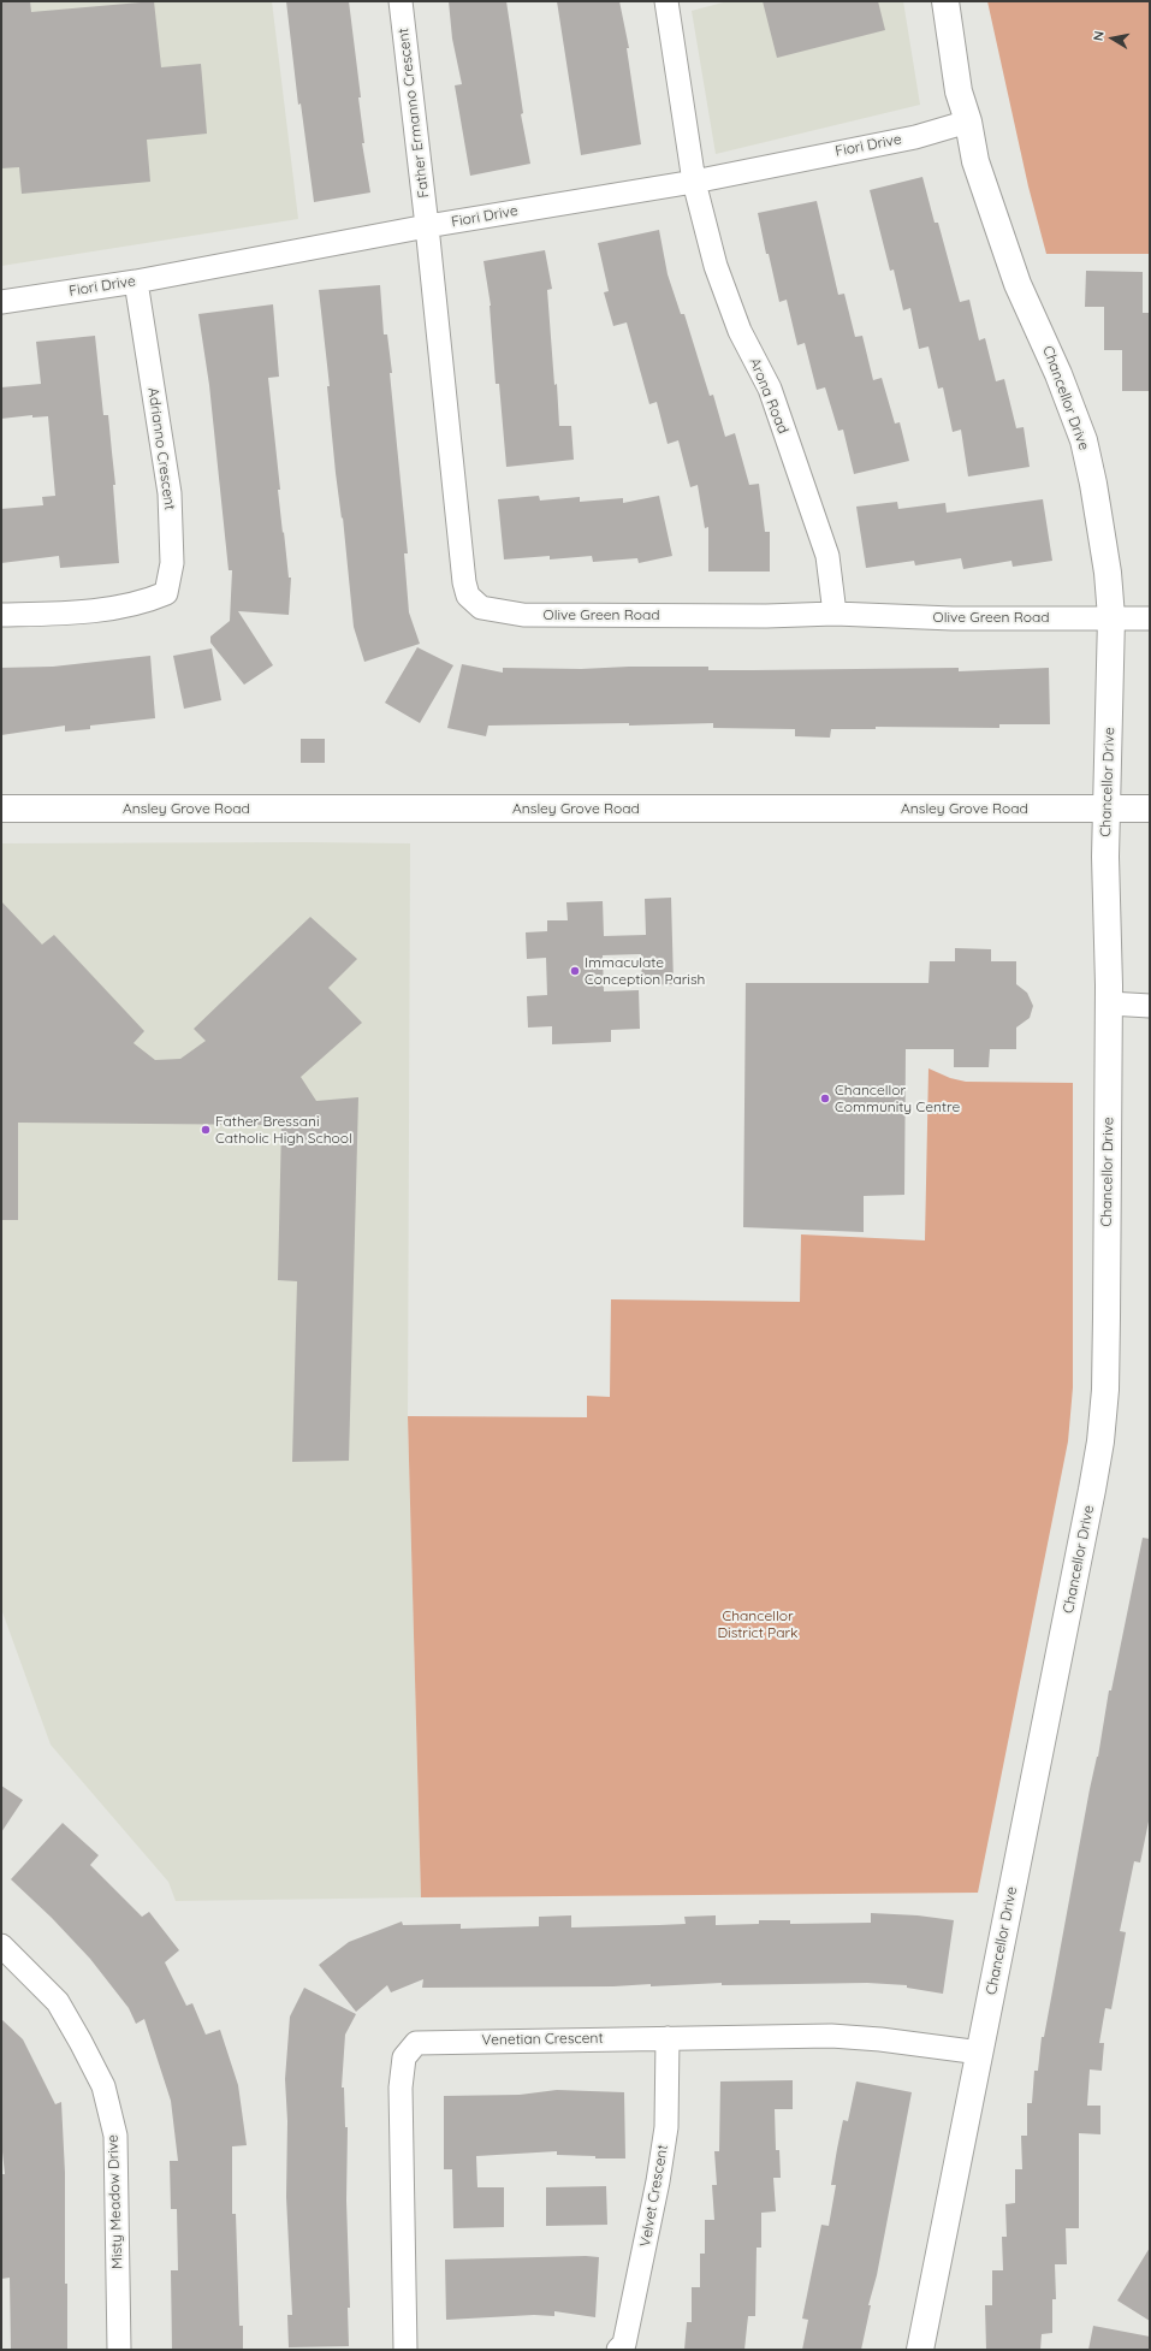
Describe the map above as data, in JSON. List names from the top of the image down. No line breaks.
{"streets":{"street":["Father Ermanno Crescent","Fiori Drive","Arona Road","Chancellor Drive","Adrianno Crescent","Olive Green Road","Ansley Grove Road","Venetian Crescent","Velvet Crescent","Misty Meadow Drive"]},"crossings":[["Father Ermanno Crescent","Fiori Drive"],["Father Ermanno Crescent","Olive Green Road"],["Fiori Drive","Arona Road"],["Fiori Drive","Chancellor Drive"],["Fiori Drive","Adrianno Crescent"],["Fiori Drive","Olive Green Road"],["Arona Road","Olive Green Road"],["Chancellor Drive","Olive Green Road"],["Chancellor Drive","Ansley Grove Road"],["Chancellor Drive","Venetian Crescent"],["Venetian Crescent","Velvet Crescent"]],"parks":["Chancellor District Park"],"places":["Immaculate Conception Parish","Chancellor Community Centre","Father Bressani Catholic High School"],"north":"left"}
